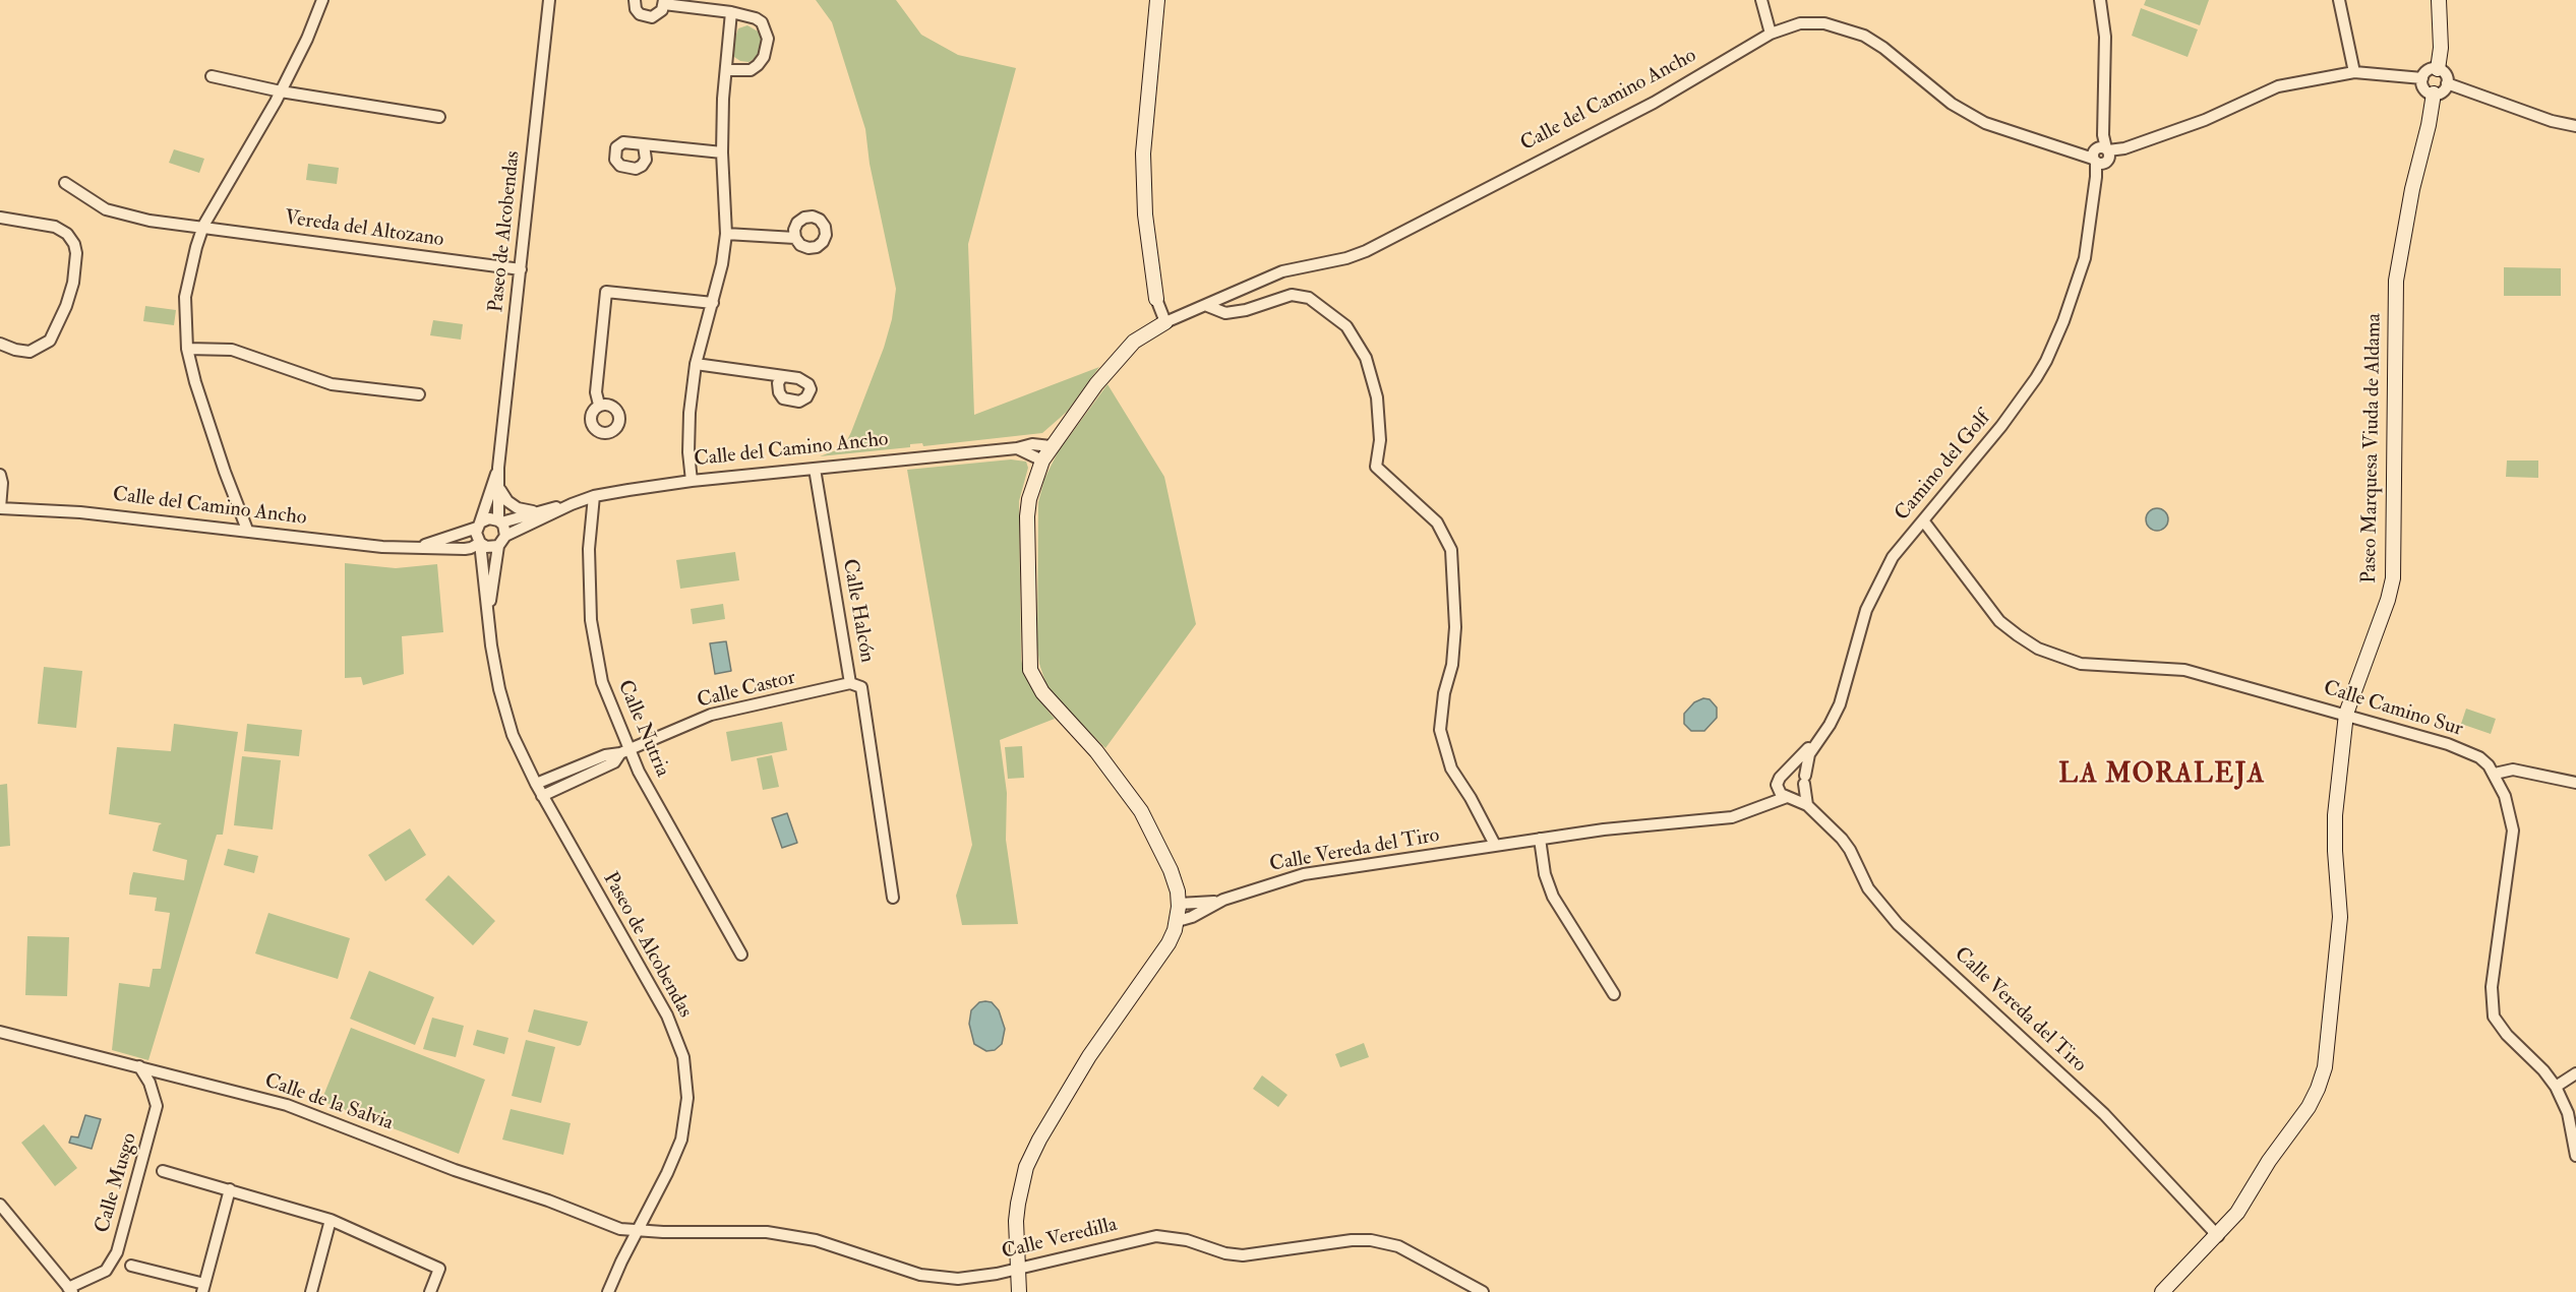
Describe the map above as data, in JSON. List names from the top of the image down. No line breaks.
{"streets":{"street":["Calle del Camino Ancho","Vereda del Altozano","Paseo de Alcobendas","Paseo Marquesa Viuda de Aldama","Camino del Golf","Calle Halcón","Calle Castor","Calle Camino Sur","Calle Nutria","Calle Vereda del Tiro","Calle de la Salvia","Calle Musgo","Calle Veredilla"]},"crossings":[["Calle del Camino Ancho","Paseo de Alcobendas"],["Calle del Camino Ancho","Camino del Golf"],["Calle del Camino Ancho","Calle Halcón"],["Calle del Camino Ancho","Calle Nutria"],["Vereda del Altozano","Paseo de Alcobendas"],["Paseo de Alcobendas","Calle Castor"],["Paseo de Alcobendas","Calle de la Salvia"],["Paseo de Alcobendas","Calle Veredilla"],["Paseo Marquesa Viuda de Aldama","Calle Camino Sur"],["Paseo Marquesa Viuda de Aldama","Calle Vereda del Tiro"],["Camino del Golf","Calle Camino Sur"],["Camino del Golf","Calle Vereda del Tiro"],["Calle Halcón","Calle Castor"],["Calle Castor","Calle Nutria"],["Calle de la Salvia","Calle Musgo"],["Calle de la Salvia","Calle Veredilla"]],"districts":["LA MORALEJA"]}
